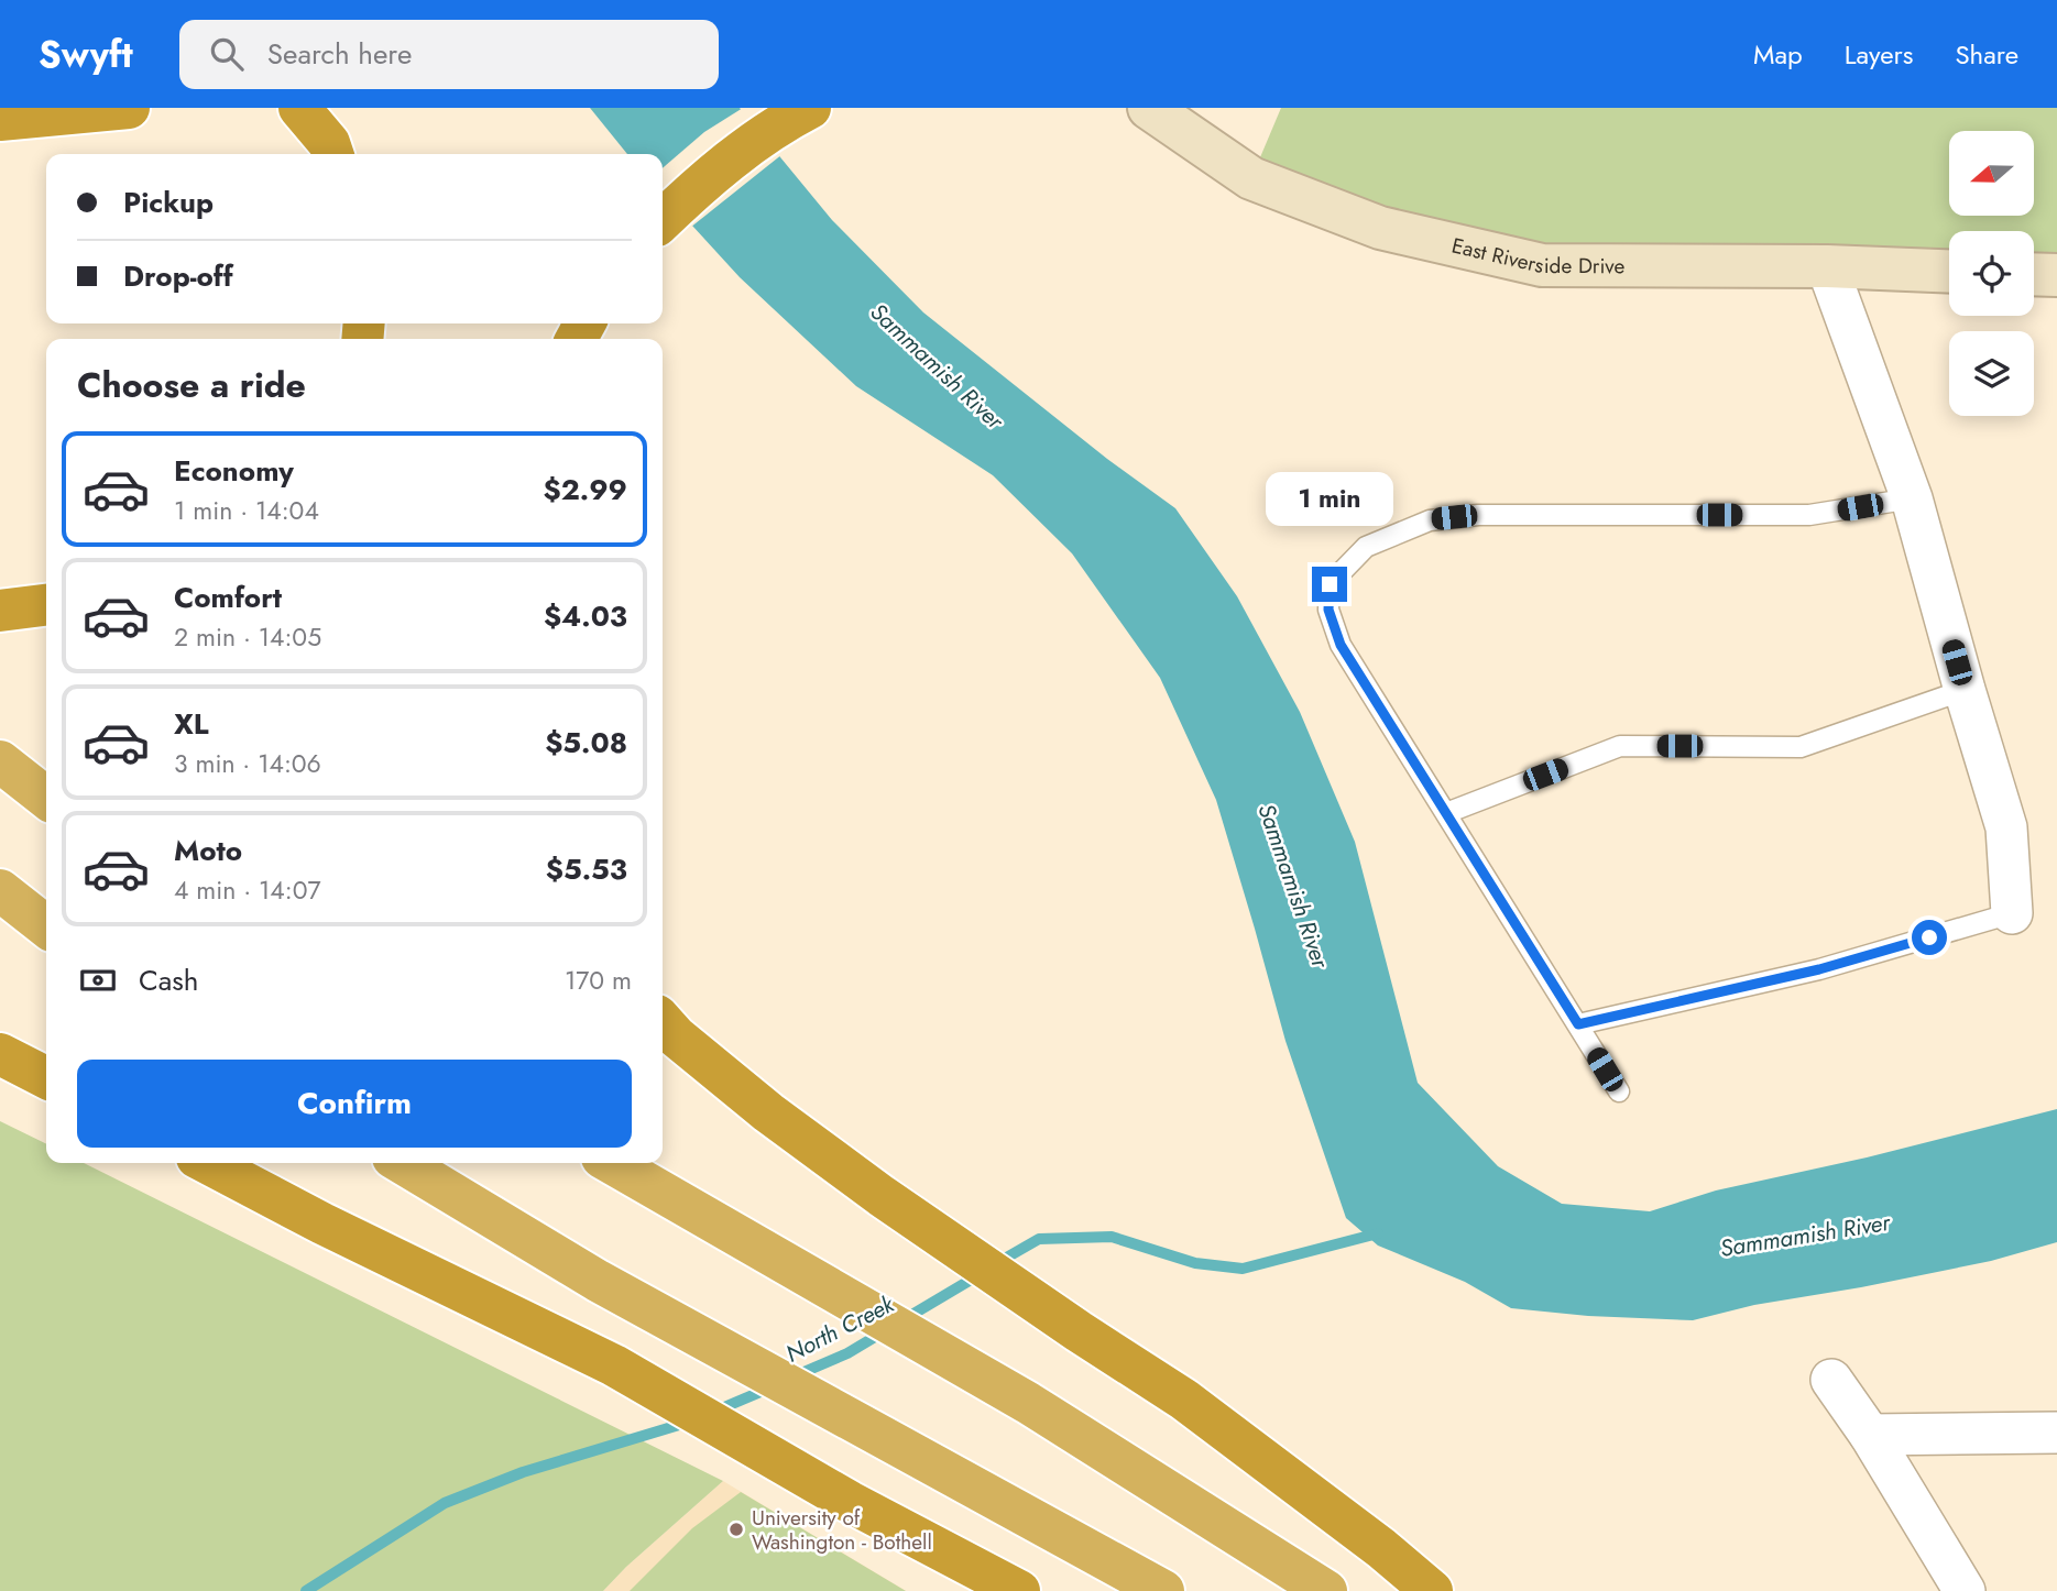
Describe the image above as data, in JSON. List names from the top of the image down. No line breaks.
{"streets":{"main road":["East Riverside Drive"]},"water":["Sammamish River","North Creek"],"places":["University of Washington - Bothell"],"north":"left","page":{"header":"Swyft","search":"Search here","nav":["Map","Layers","Share"],"banner":["Pickup","Drop-off"],"heading":"Choose a ride","list":[{"name":"Economy","note":"1 min · 14:04","value":"$2.99"},{"name":"Comfort","note":"2 min · 14:05","value":"$4.03"},{"name":"XL","note":"3 min · 14:06","value":"$5.08"},{"name":"Moto","note":"4 min · 14:07","value":"$5.53"}],"bubble":"1 min","pay":["Cash","170 m"],"buttons":"Confirm"}}
